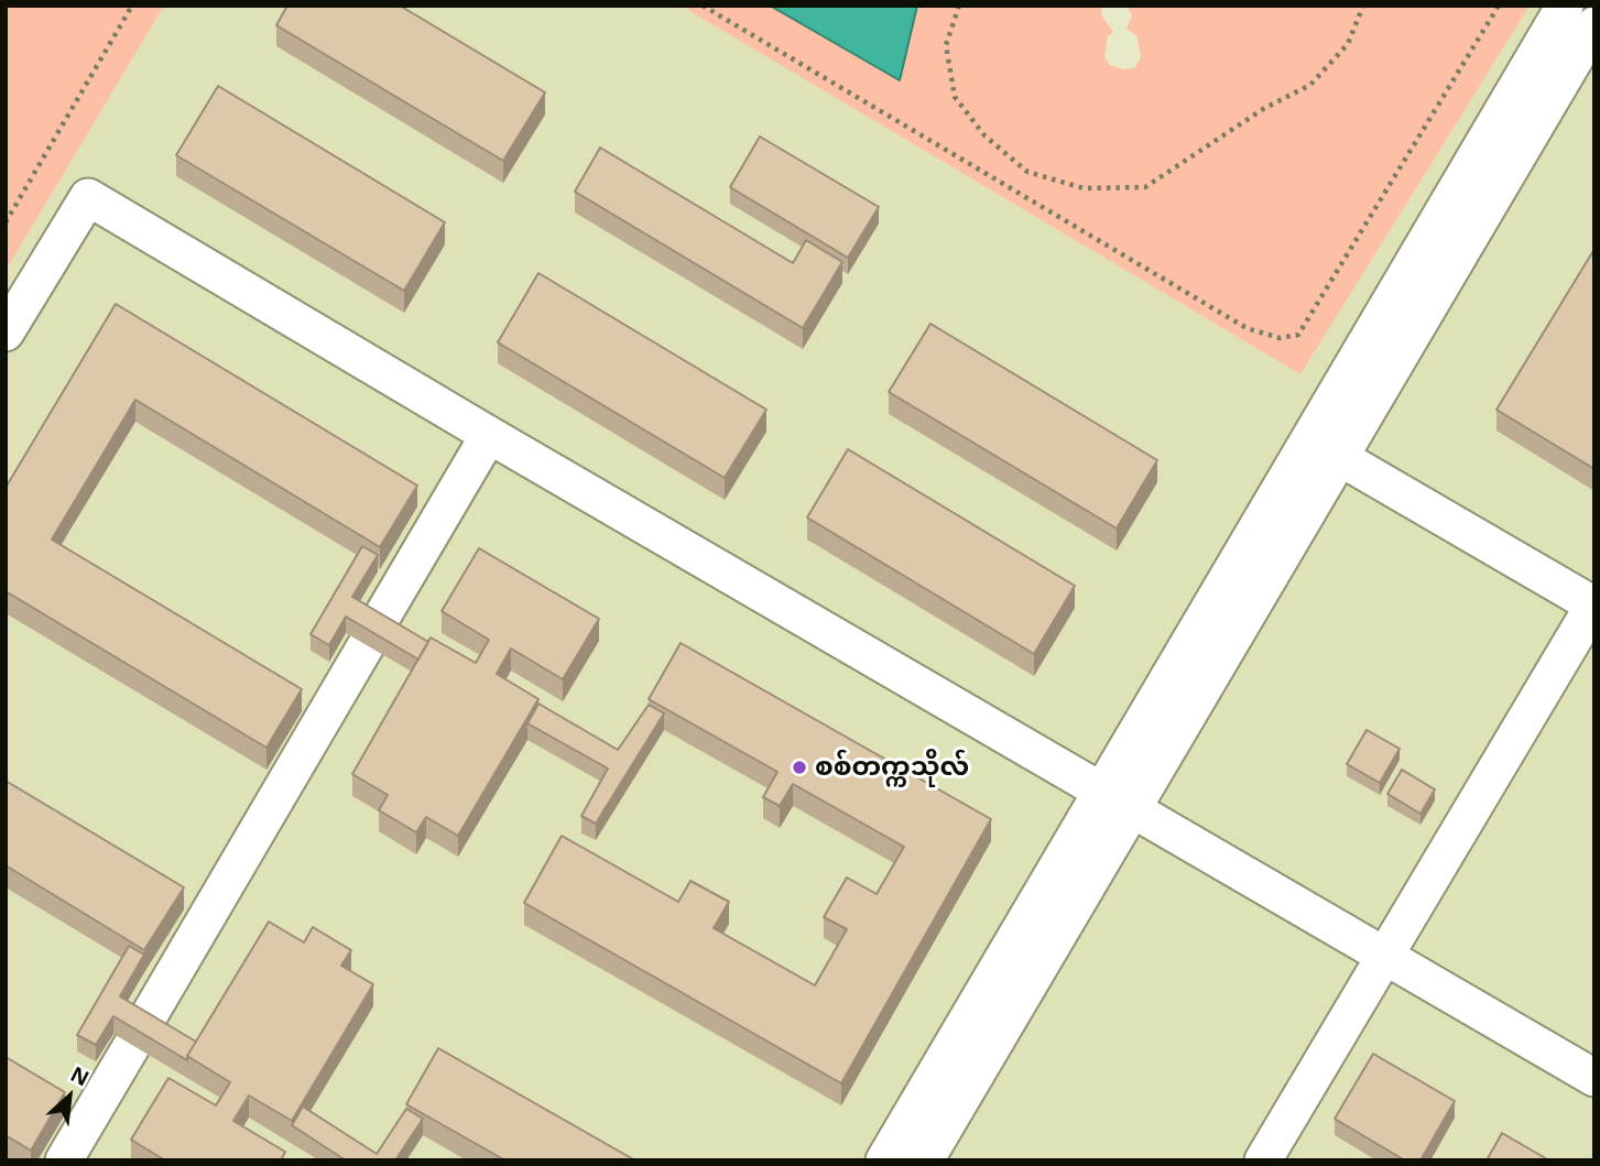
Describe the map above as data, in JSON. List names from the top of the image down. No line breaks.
{"places":["စစ်‌တက္ကသိုလ်"],"north":"top right"}
